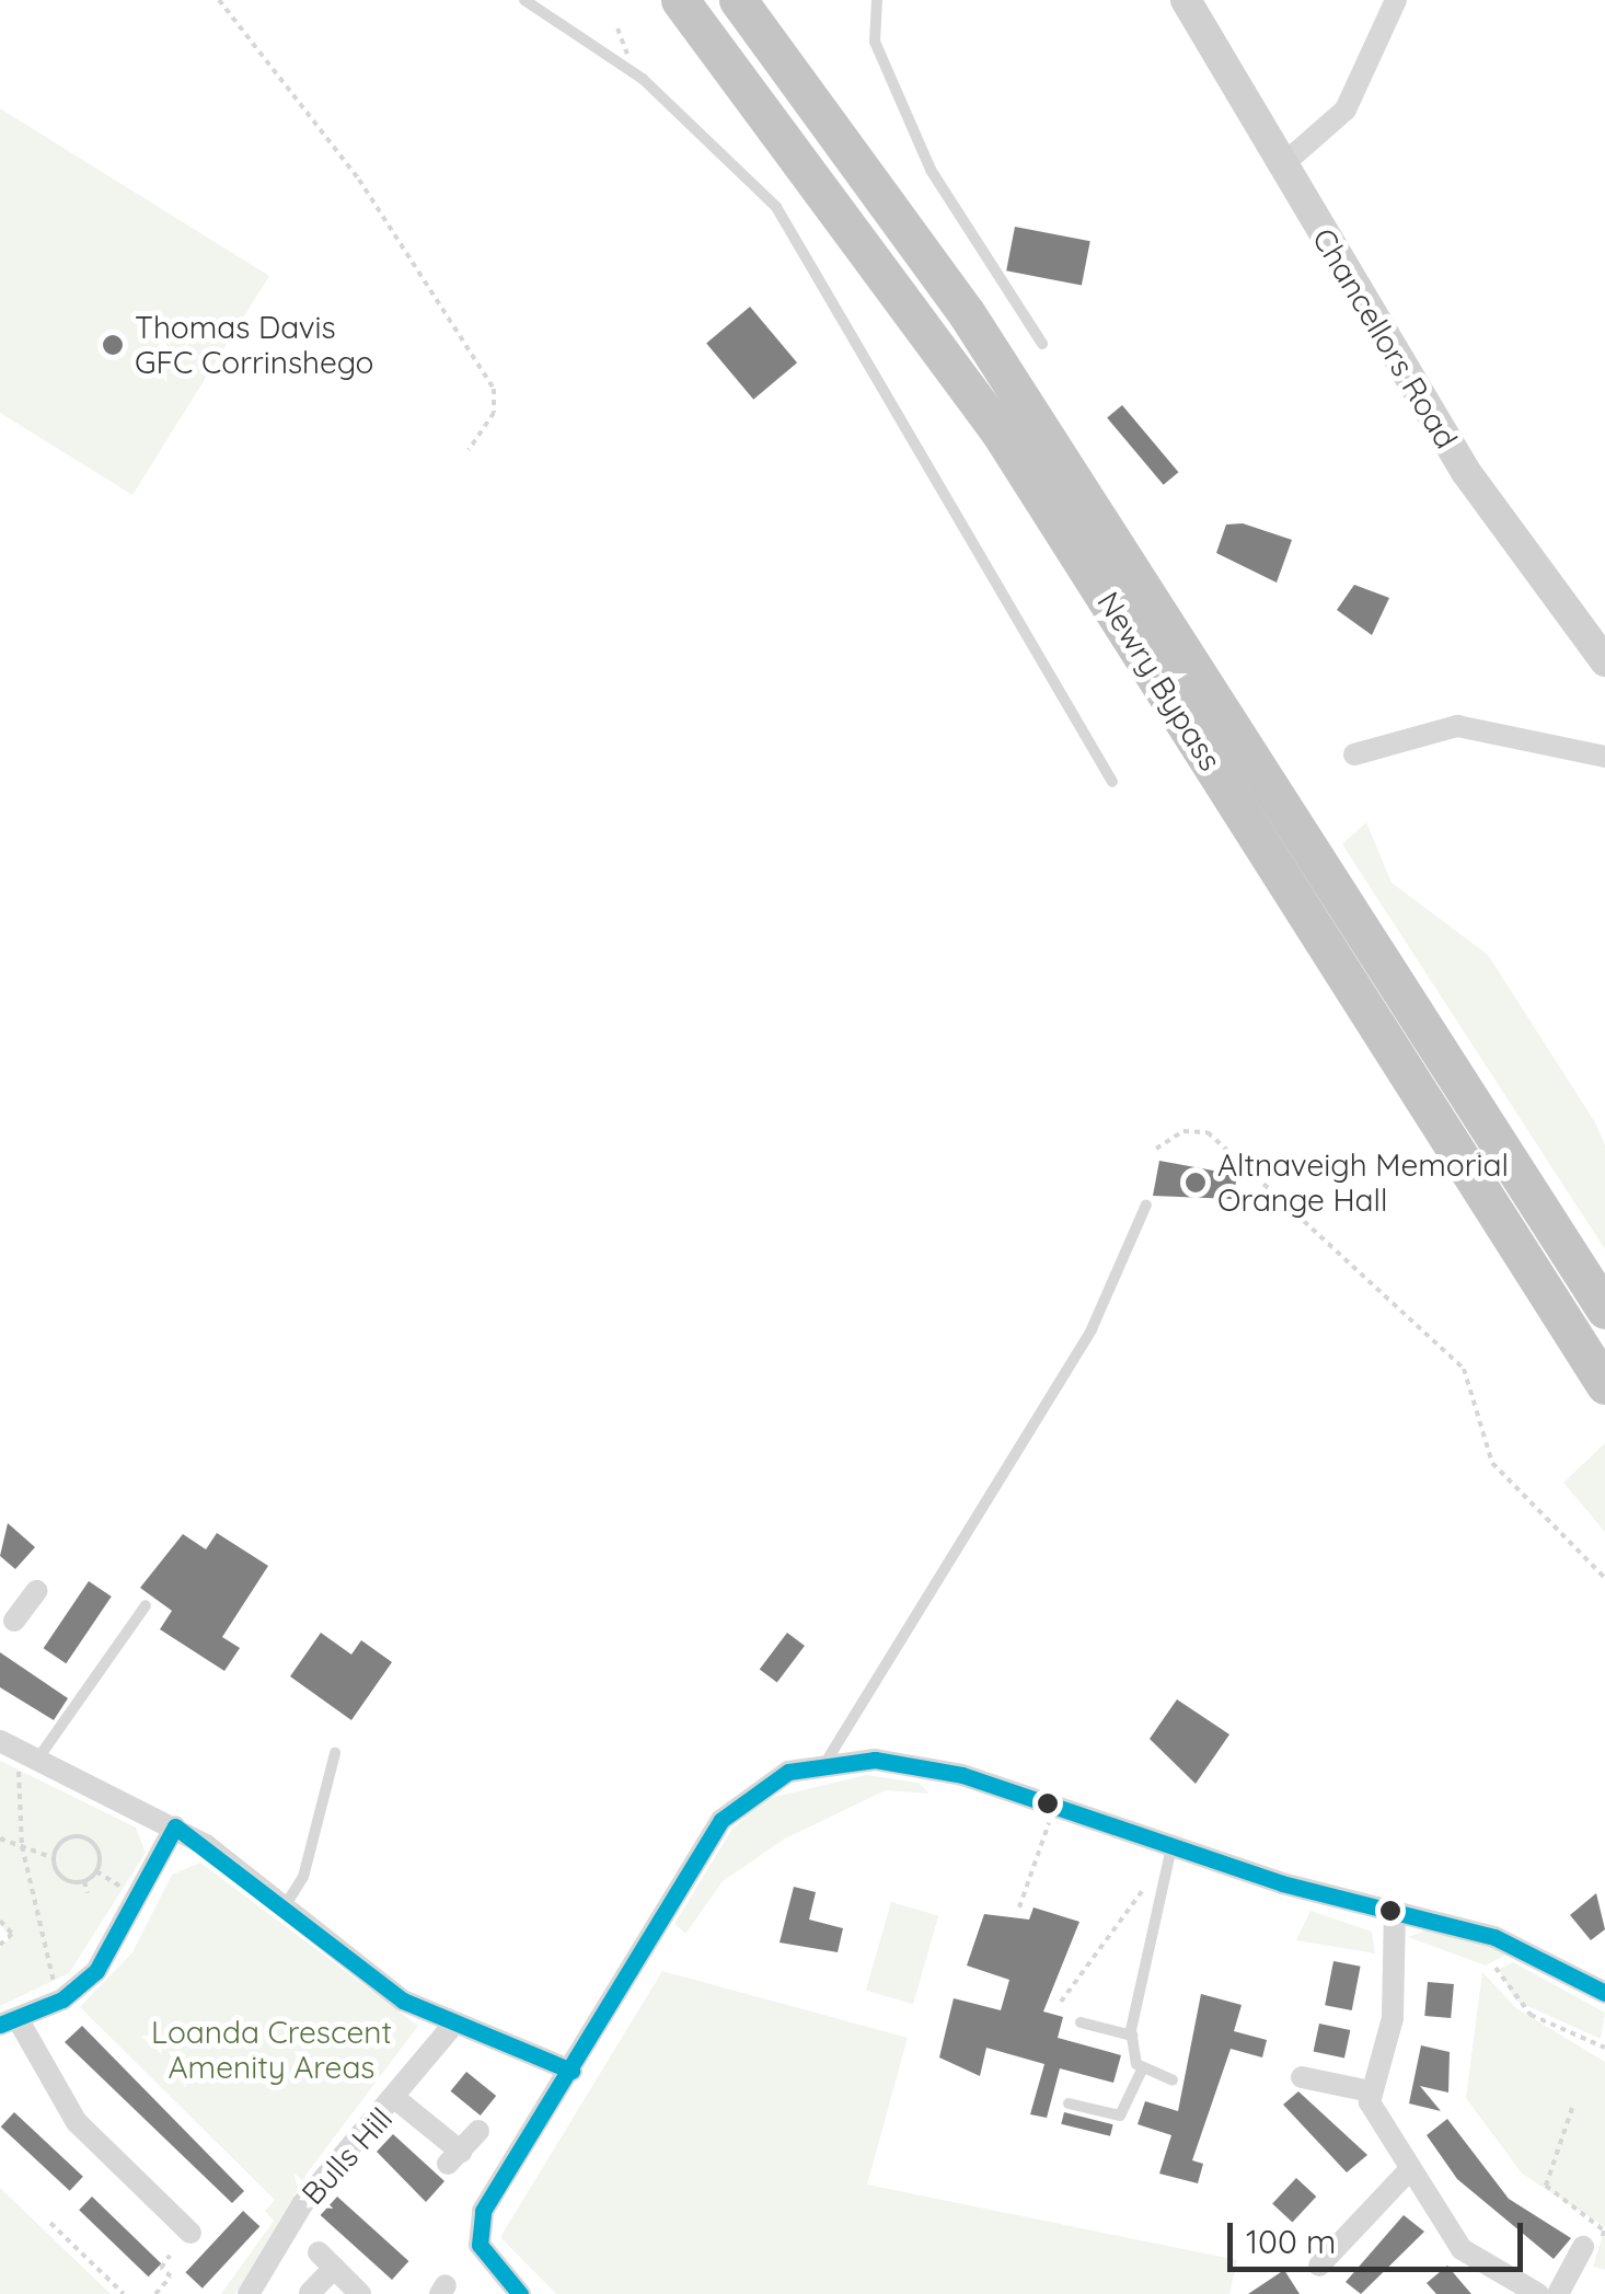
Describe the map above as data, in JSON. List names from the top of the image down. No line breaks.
{"streets":{"highway":["Newry Bypass"],"street":["Chancellors Road","Bulls Hill"]},"parks":["Loanda Crescent Amenity Areas"],"places":["Thomas Davis GFC Corrinshego","Altnaveigh Memorial Orange Hall"],"scale_bar":"100 m"}
